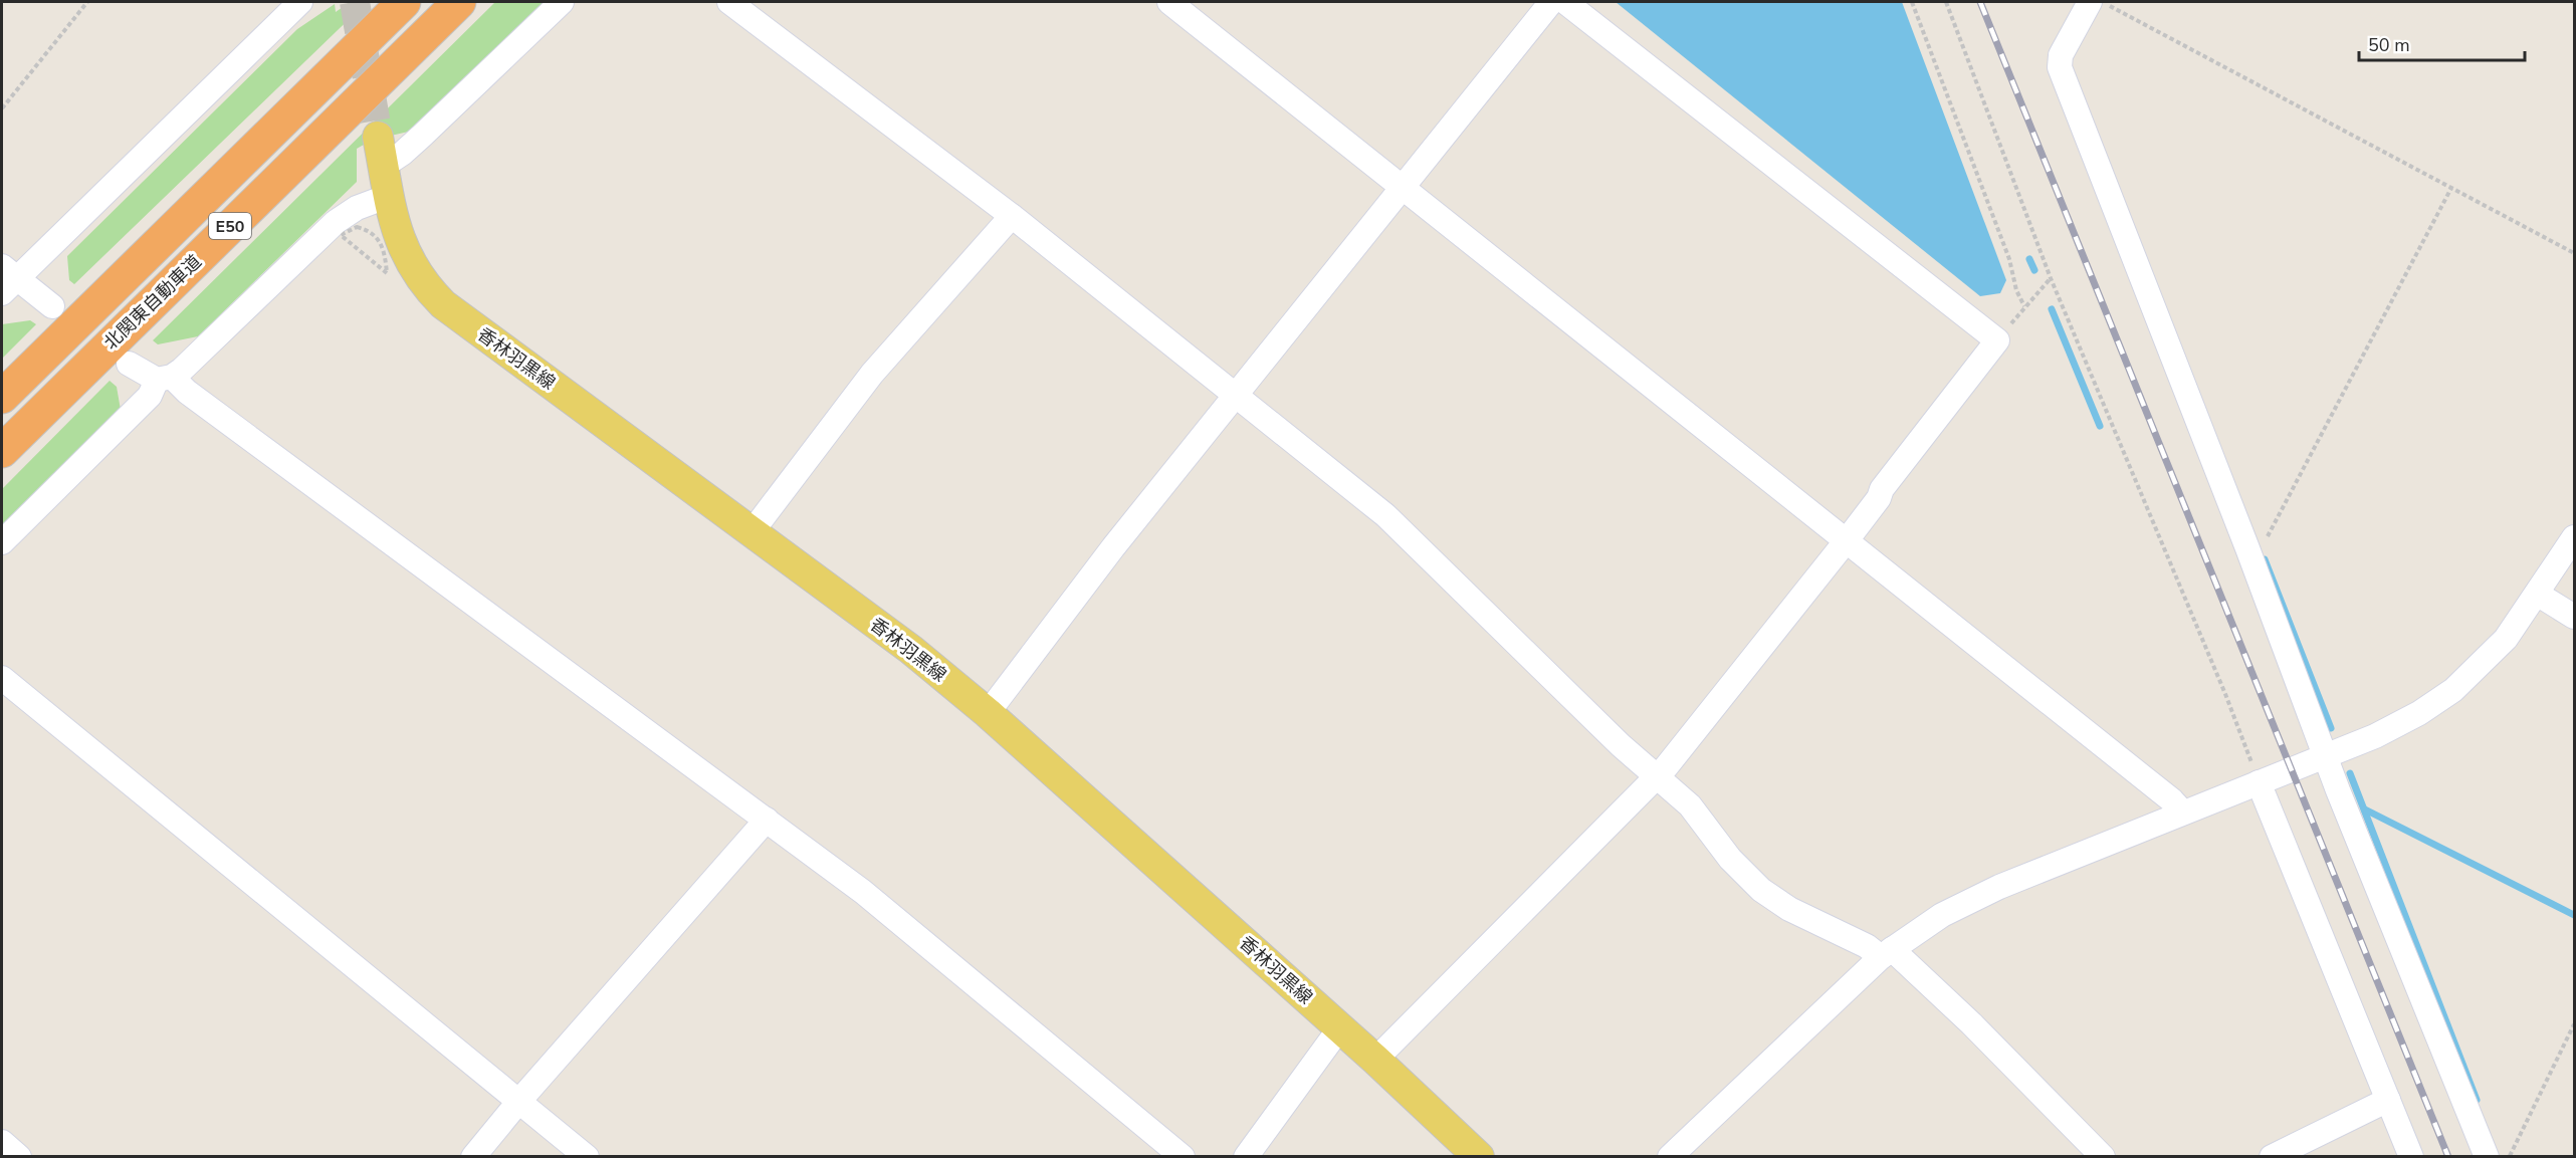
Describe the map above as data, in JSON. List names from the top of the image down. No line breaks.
{"streets":{"highway":["E50","北関東自動車道"],"main road":["香林羽黒線"]},"scale_bar":"50 m"}
